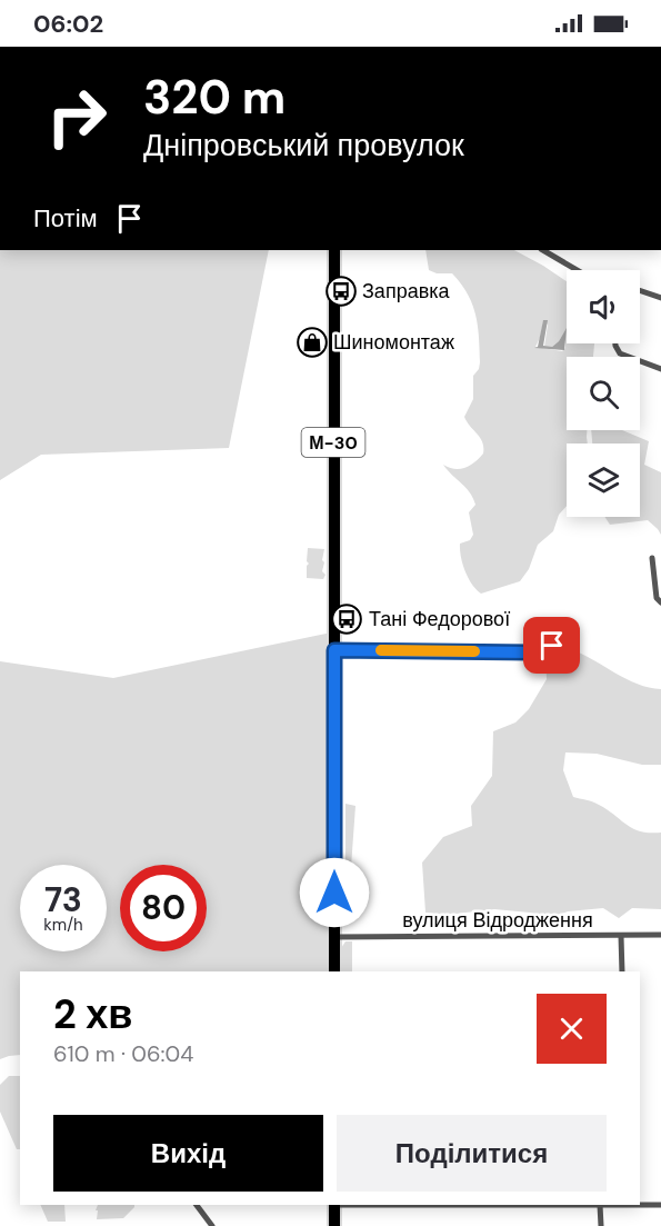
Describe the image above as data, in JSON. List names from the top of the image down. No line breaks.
{"streets":{"highway":["М-30"],"street":["вулиця Відродження"]},"crossings":[["М-30","вулиця Відродження"]],"places":{"bus stop":["Заправка","Тані Федорової"],"shop":["Шиномонтаж"]},"page":{"status":"06:02","turn":["320 m","Дніпровський провулок"],"then":"Потім","speed":"73 km/h","limit":"80","heading":["2 хв","610 m · 06:04"],"buttons":["Вихід","Поділитися"]}}
